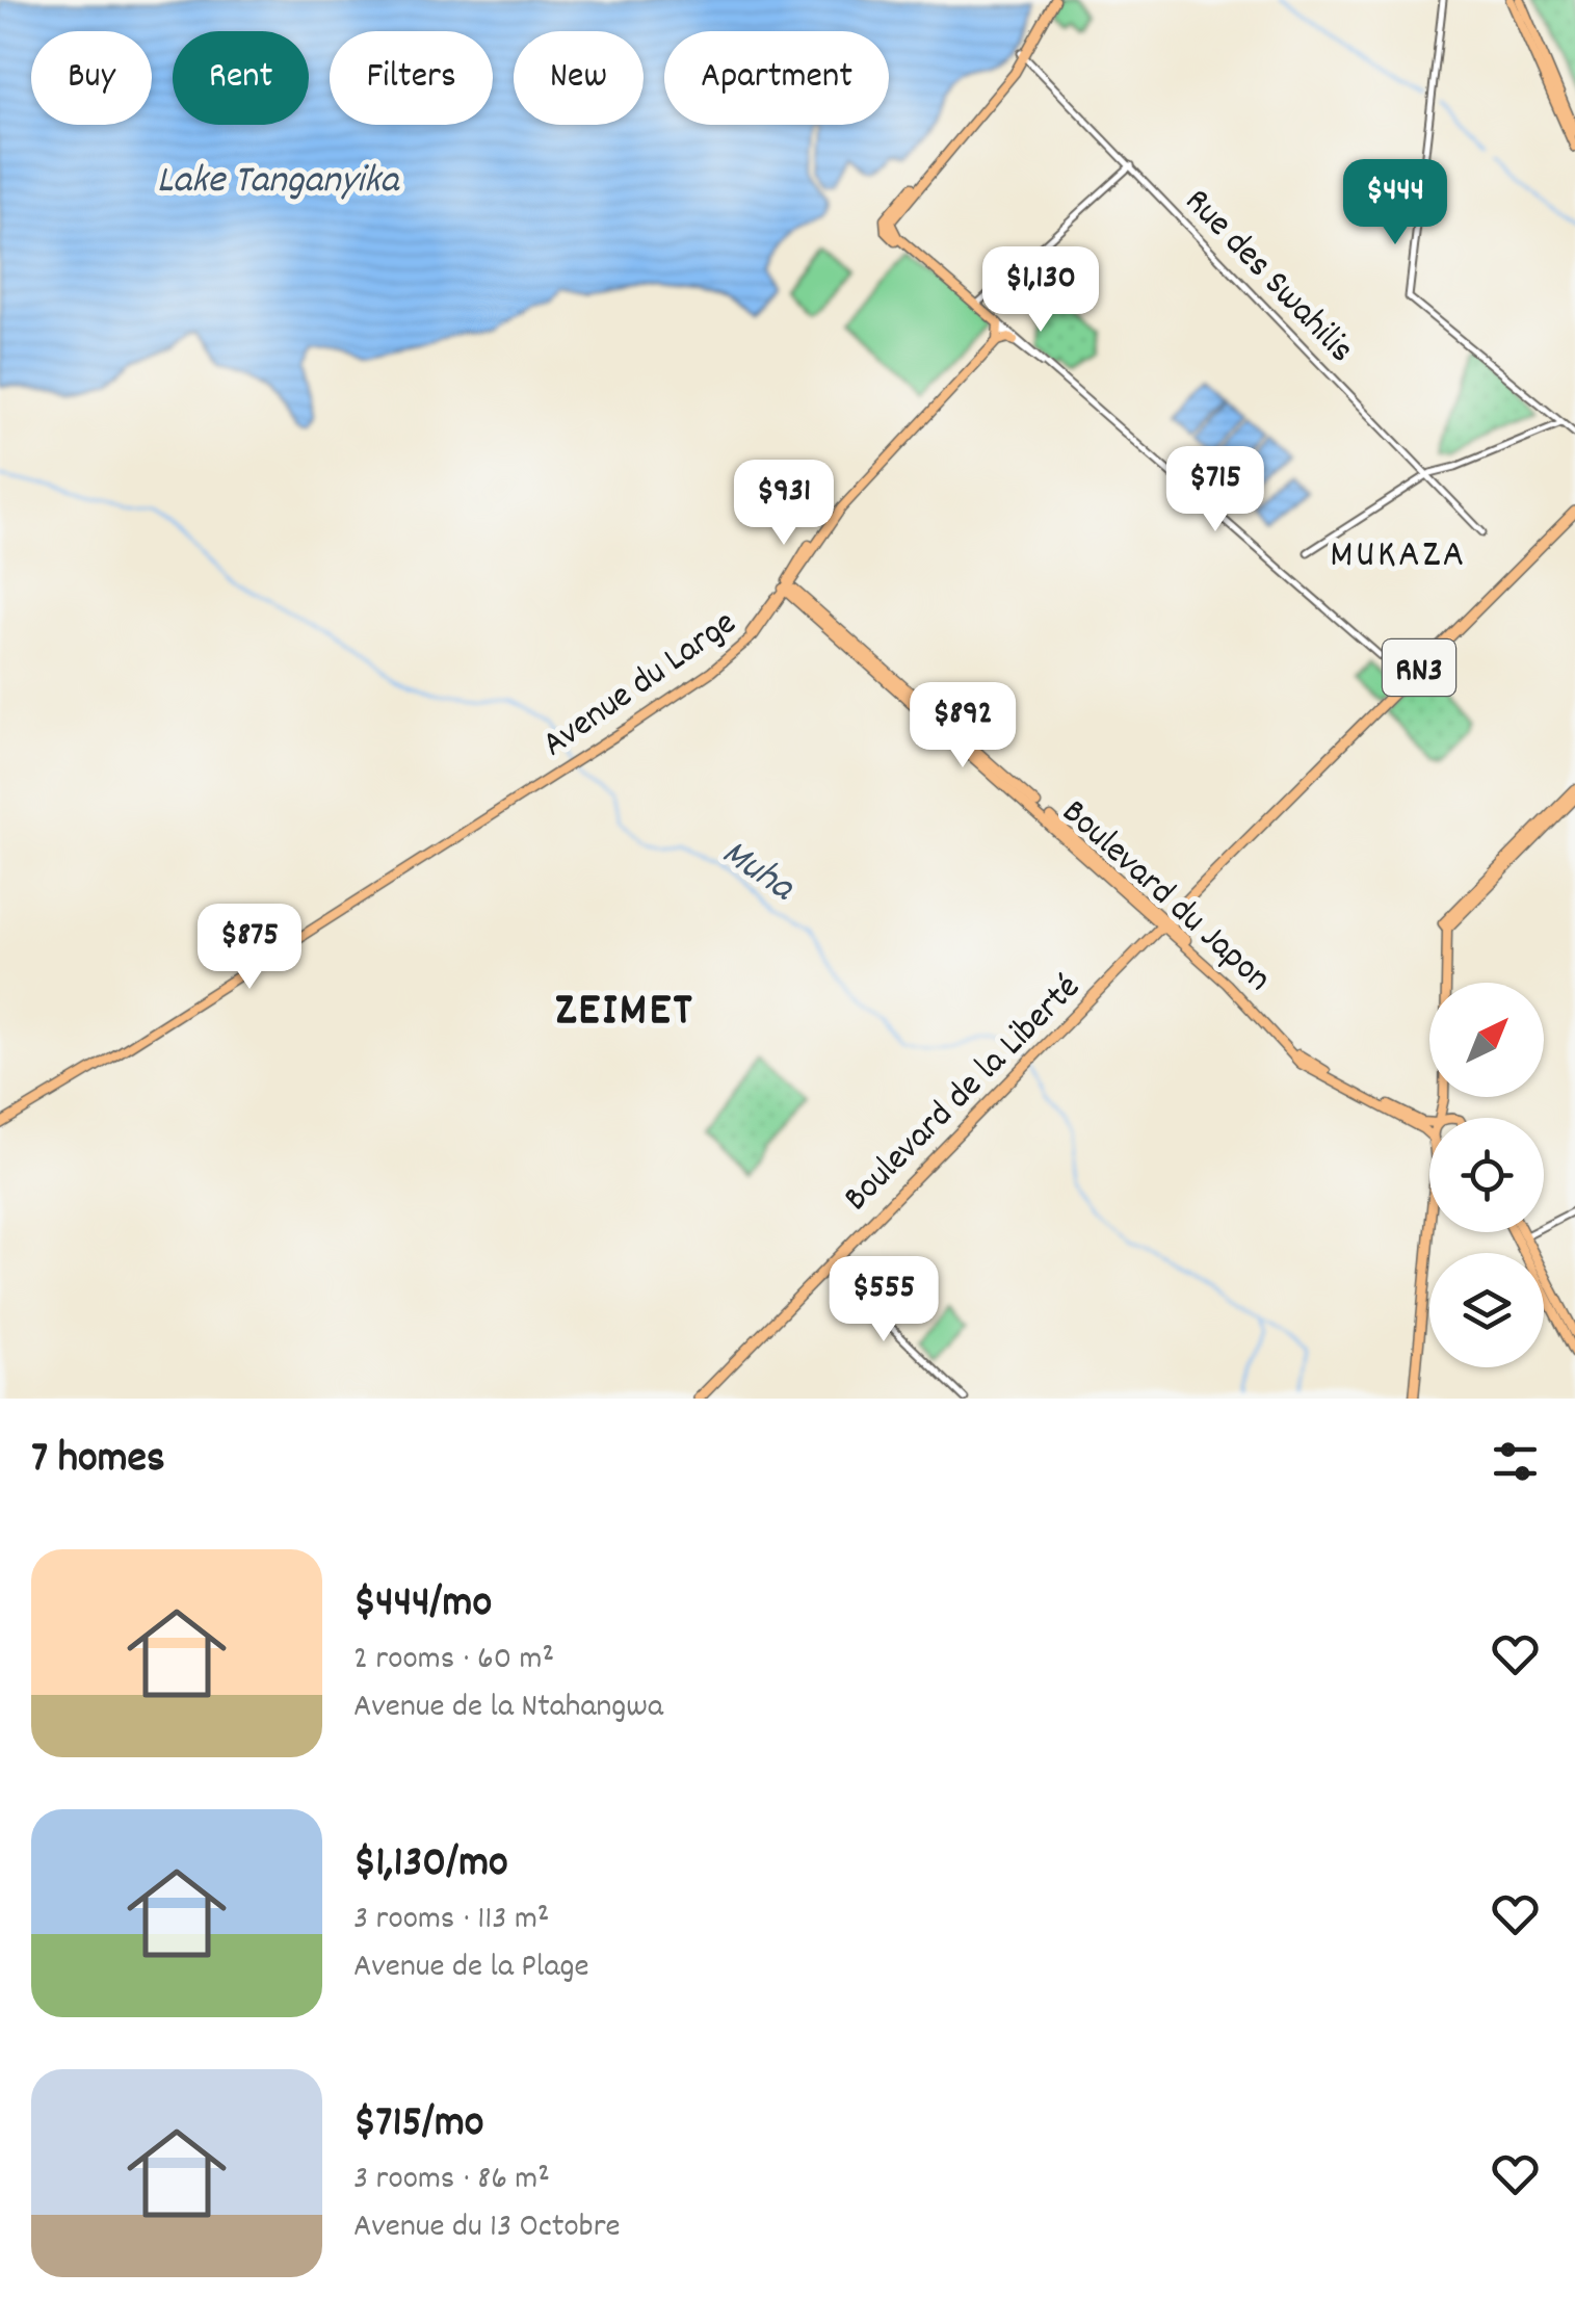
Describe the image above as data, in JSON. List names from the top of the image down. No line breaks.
{"streets":{"highway":["RN3","Boulevard de la Liberté"],"main road":["Avenue du Large","Boulevard du Japon"],"street":["Rue des Swahilis"]},"crossings":[["RN3","Boulevard de la Liberté"],["Avenue du Large","Boulevard du Japon"],["Boulevard du Japon","Boulevard de la Liberté"]],"districts":["MUKAZA","ZEIMET"],"water":["Lake Tanganyika","Muha"],"north":"top right","page":{"chip":["Buy","Rent","Filters","New","Apartment"],"price":["$444","$1,130","$715","$931","$892","$875","$555"],"heading":"7 homes","list":[{"name":"$444/mo","note":"2 rooms · 60 m² · Avenue de la Ntahangwa"},{"name":"$1,130/mo","note":"3 rooms · 113 m² · Avenue de la Plage"},{"name":"$715/mo","note":"3 rooms · 86 m² · Avenue du 13 Octobre"}]}}
